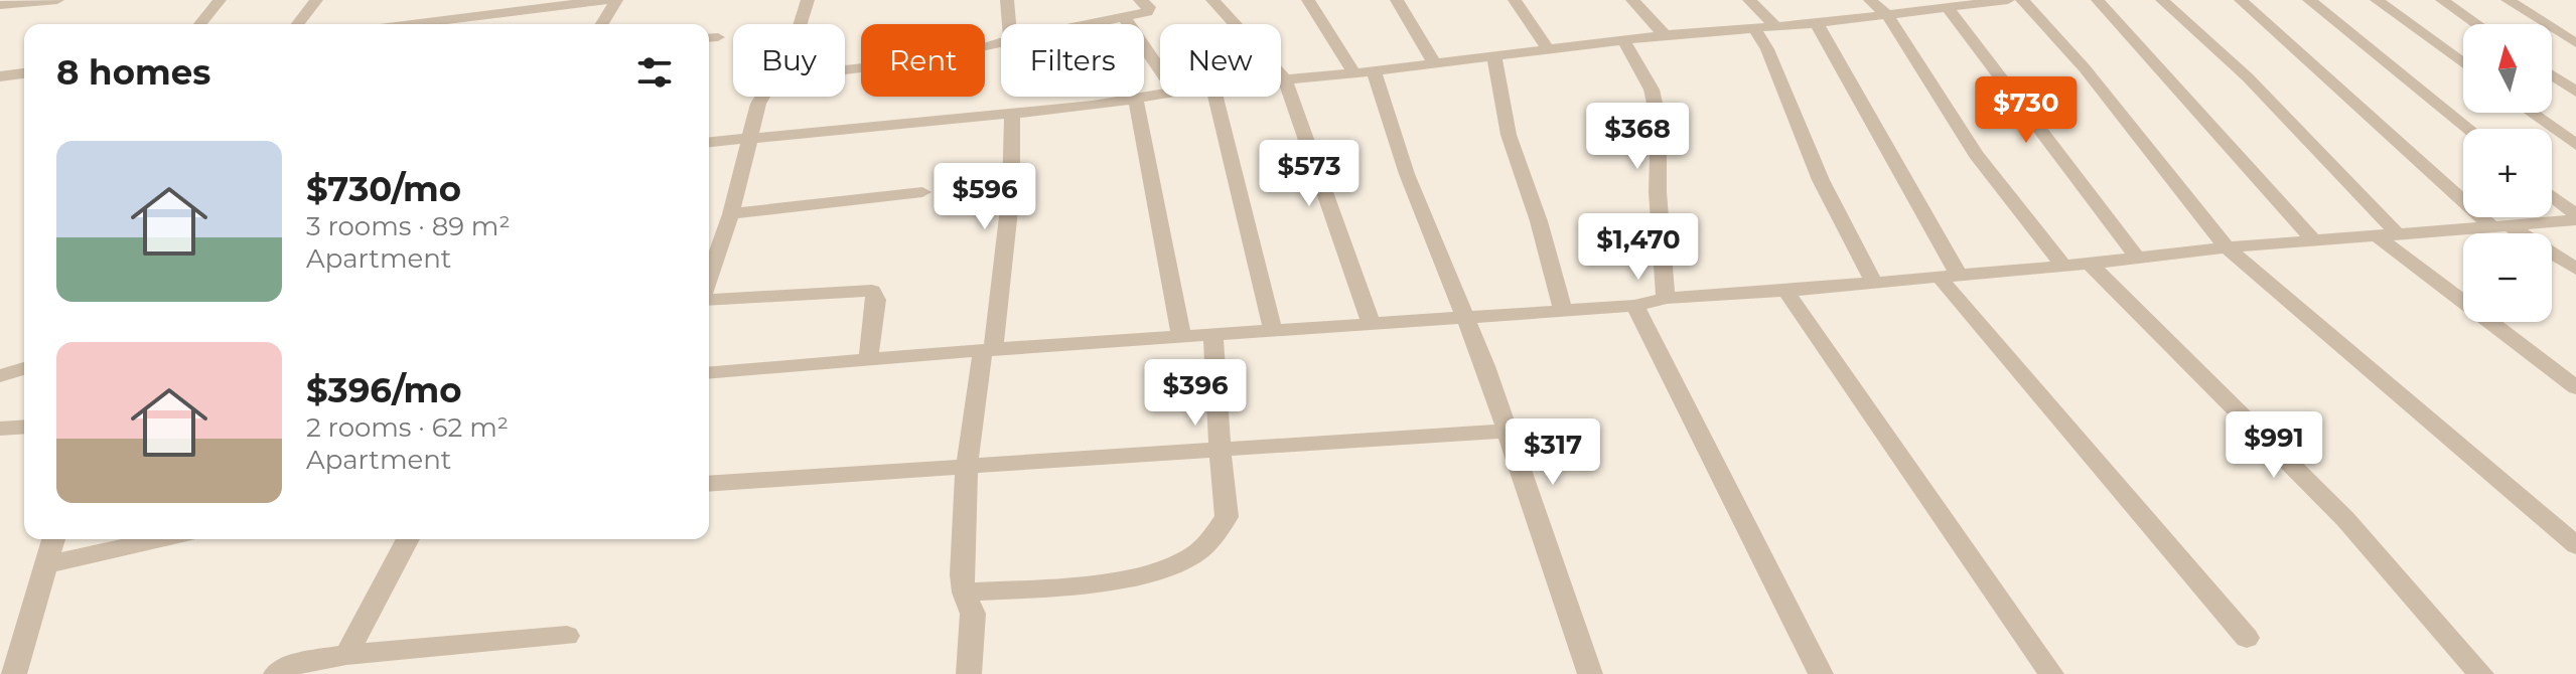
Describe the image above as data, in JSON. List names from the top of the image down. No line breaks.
{"north":"top","page":{"map_buttons":["+","−"],"chip":["Buy","Rent","Filters","New"],"heading":"8 homes","price":["$730","$368","$573","$596","$1,470","$396","$991","$317"],"list":[{"name":"$730/mo","note":"3 rooms · 89 m² · Apartment"},{"name":"$396/mo","note":"2 rooms · 62 m² · Apartment"}]}}
